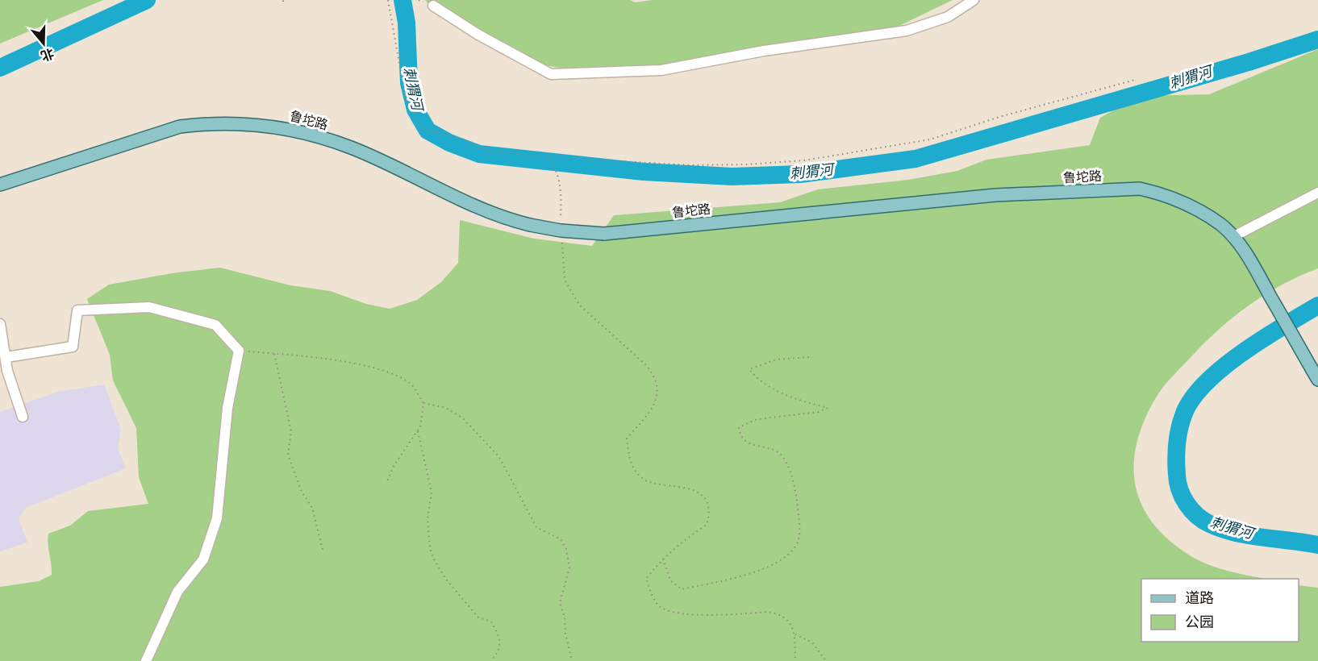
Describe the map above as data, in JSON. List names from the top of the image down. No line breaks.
{"streets":{"main road":["鲁坨路"]},"water":["刺猬河"],"legend":["道路","公园"],"north":"bottom"}
